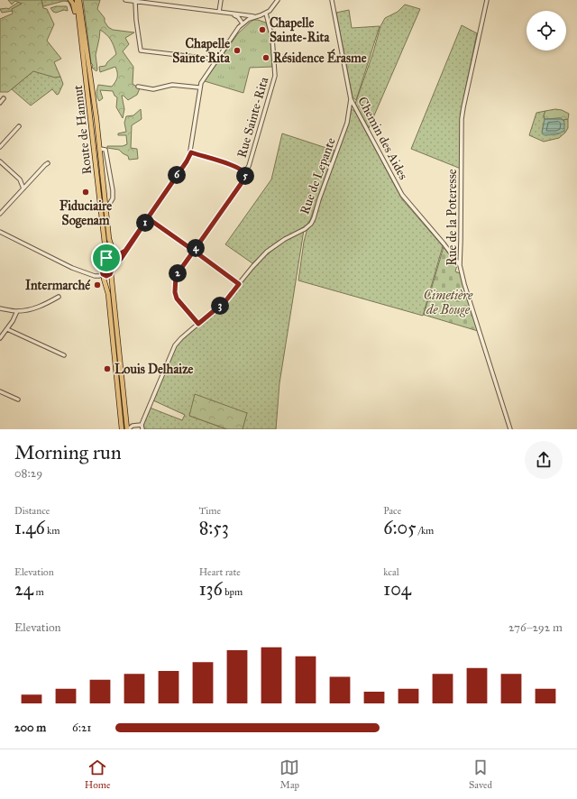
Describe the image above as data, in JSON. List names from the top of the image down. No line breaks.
{"streets":{"main road":["Route de Hannut"],"street":["Rue Sainte-Rita","Chemin des Aides","Rue de Lepante","Rue de la Poteresse"]},"crossings":[["Rue Sainte-Rita","Rue de Lepante"],["Chemin des Aides","Rue de Lepante"],["Chemin des Aides","Rue de la Poteresse"]],"parks":["Cimetière de Bouge"],"places":["Chapelle Sainte-Rita","Chapelle Sainte Rita","Résidence Érasme","Fiduciaire Sogenam","Intermarché","Louis Delhaize"],"page":{"pins":["6","5","1","4","2","3"],"heading":["Morning run","08:29"],"stats":[["Distance","1.46 km"],["Time","8:53"],["Pace","6:05 /km"],["Elevation","24 m"],["Heart rate","136 bpm"],["kcal","104"]],"chart":["Elevation","276–292 m"],"list":[{"name":"200 m","note":"6:21"}],"tabs":["Home","Map","Saved"]}}
